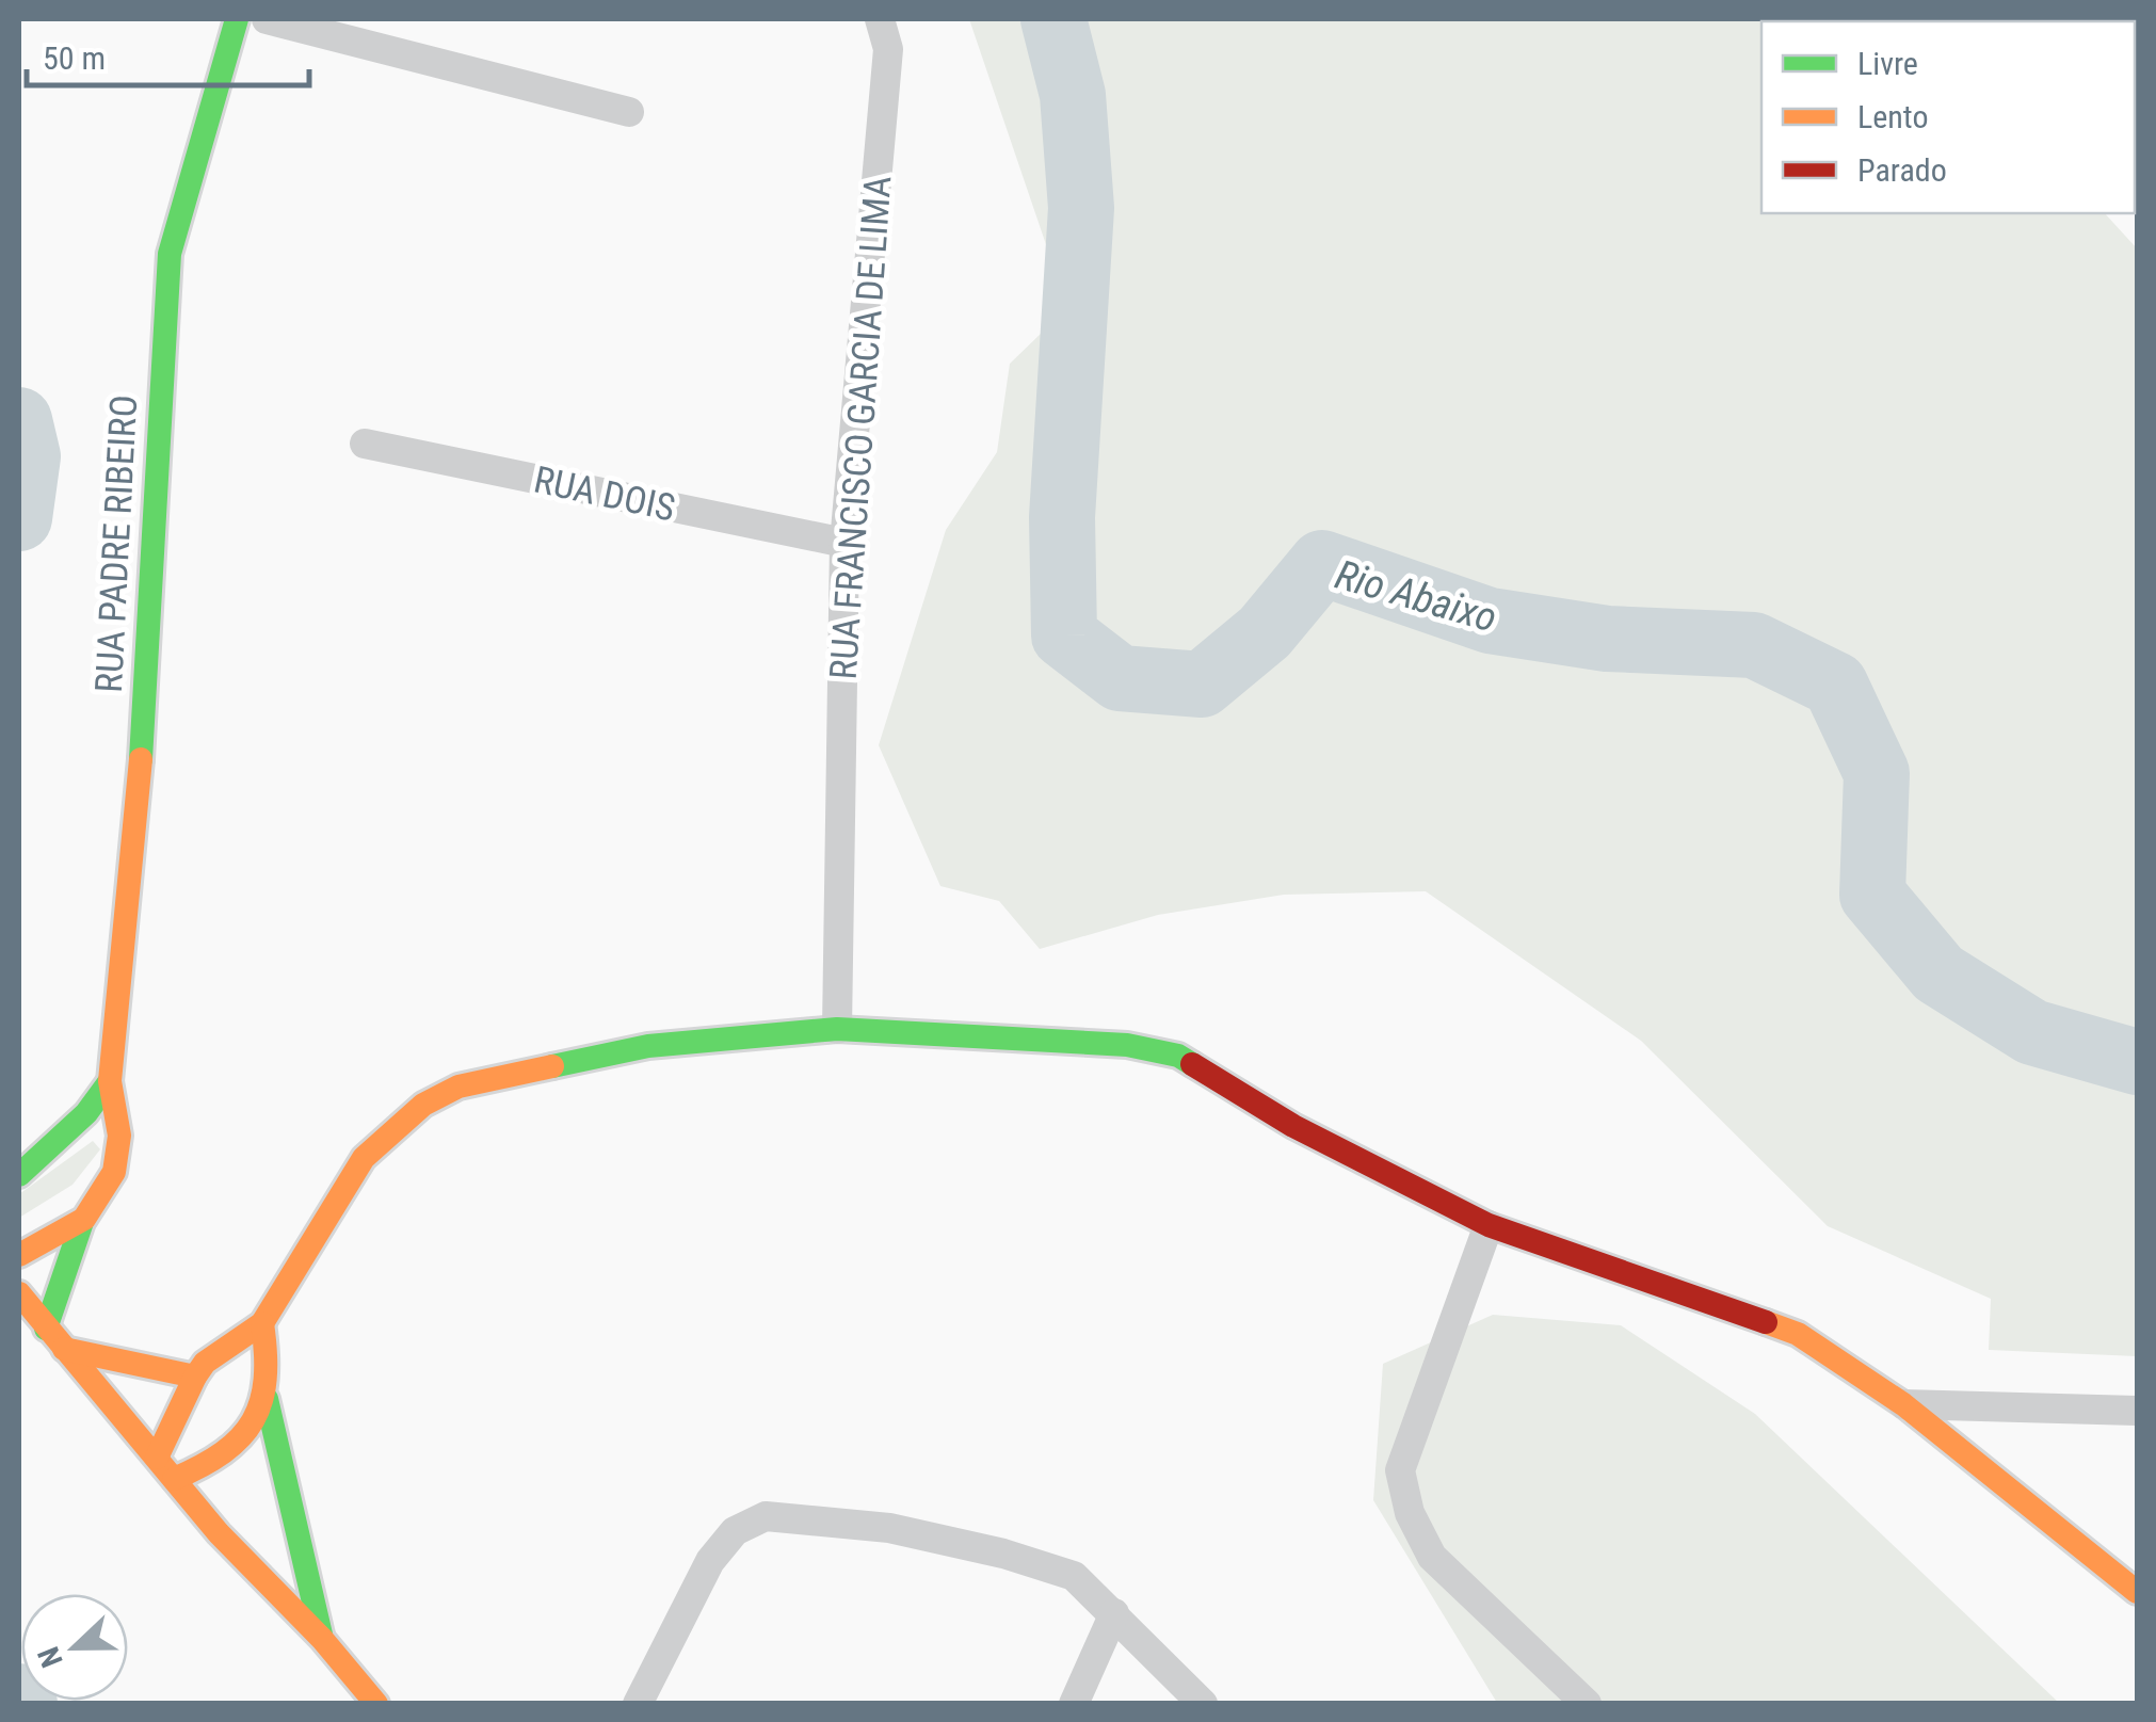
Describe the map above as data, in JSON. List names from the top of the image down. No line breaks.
{"streets":{"main road":["RUA PADRE RIBEIRO"],"street":["RUA FRANCISCO GARCIA DE LIMA","RUA DOIS"]},"crossings":[["RUA FRANCISCO GARCIA DE LIMA","RUA DOIS"]],"water":["Rio Abaixo"],"legend":["Livre","Lento","Parado"],"scale_bar":"50 m","north":"left"}
